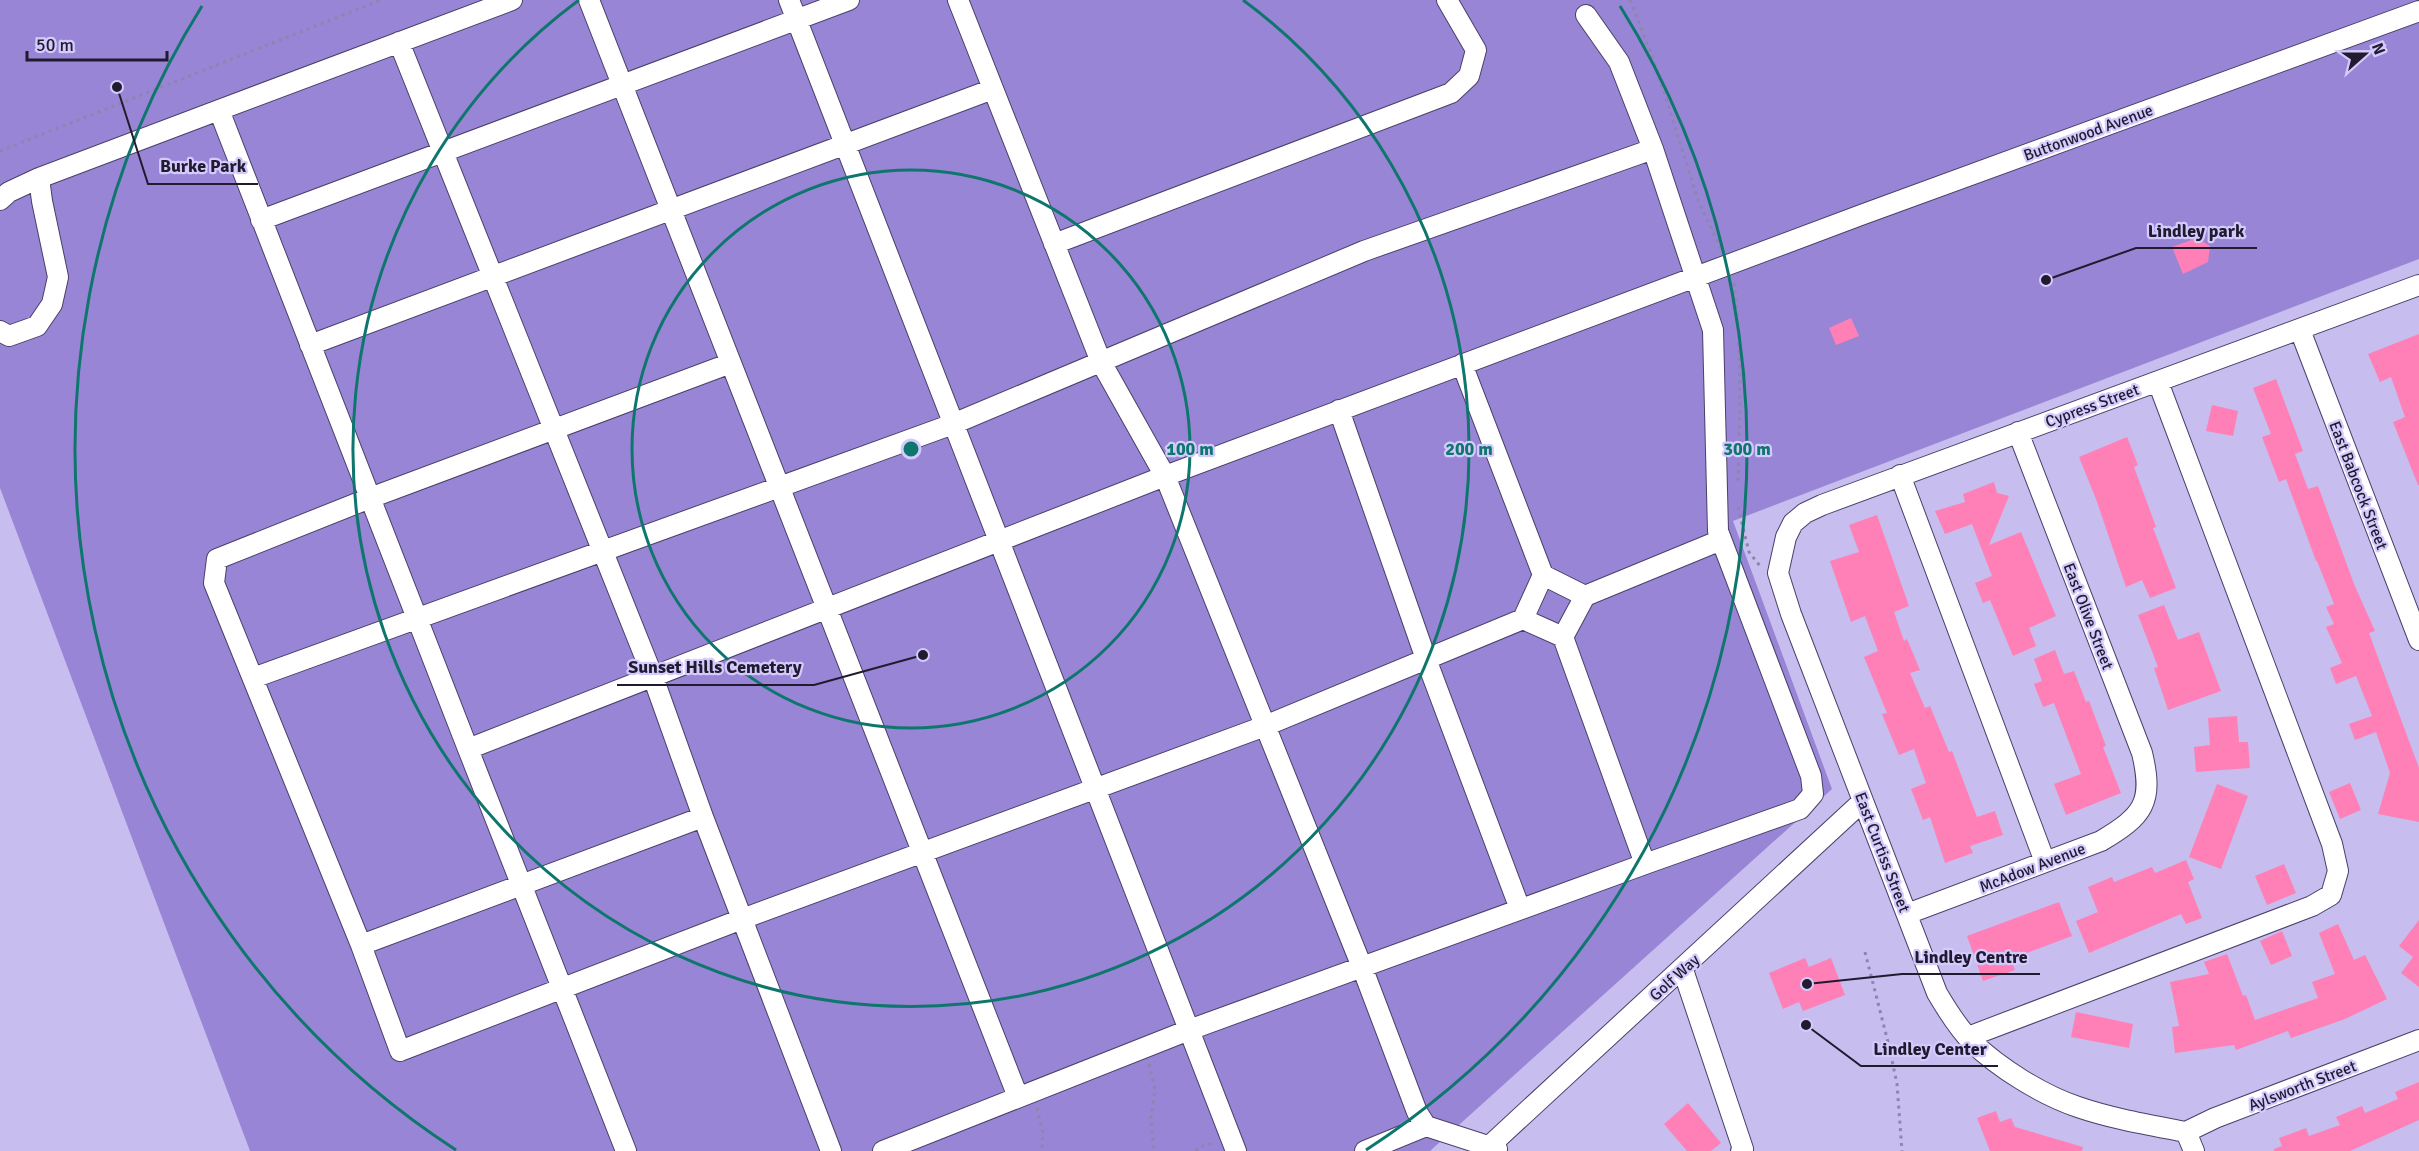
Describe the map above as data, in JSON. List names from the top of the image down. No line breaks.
{"streets":{"street":["Buttonwood Avenue","Cypress Street","East Babcock Street","East Olive Street","East Curtiss Street","McAdow Avenue","Golf Way","Aylsworth Street"]},"crossings":[["Cypress Street","East Babcock Street"],["Cypress Street","East Olive Street"],["Cypress Street","East Curtiss Street"],["East Olive Street","McAdow Avenue"],["East Curtiss Street","McAdow Avenue"],["East Curtiss Street","Golf Way"],["East Curtiss Street","Aylsworth Street"]],"places":["Burke Park","Lindley park","Sunset Hills Cemetery","Lindley Centre","Lindley Center"],"scale_bar":"50 m","north":"right","rings":["100 m","200 m","300 m"]}
